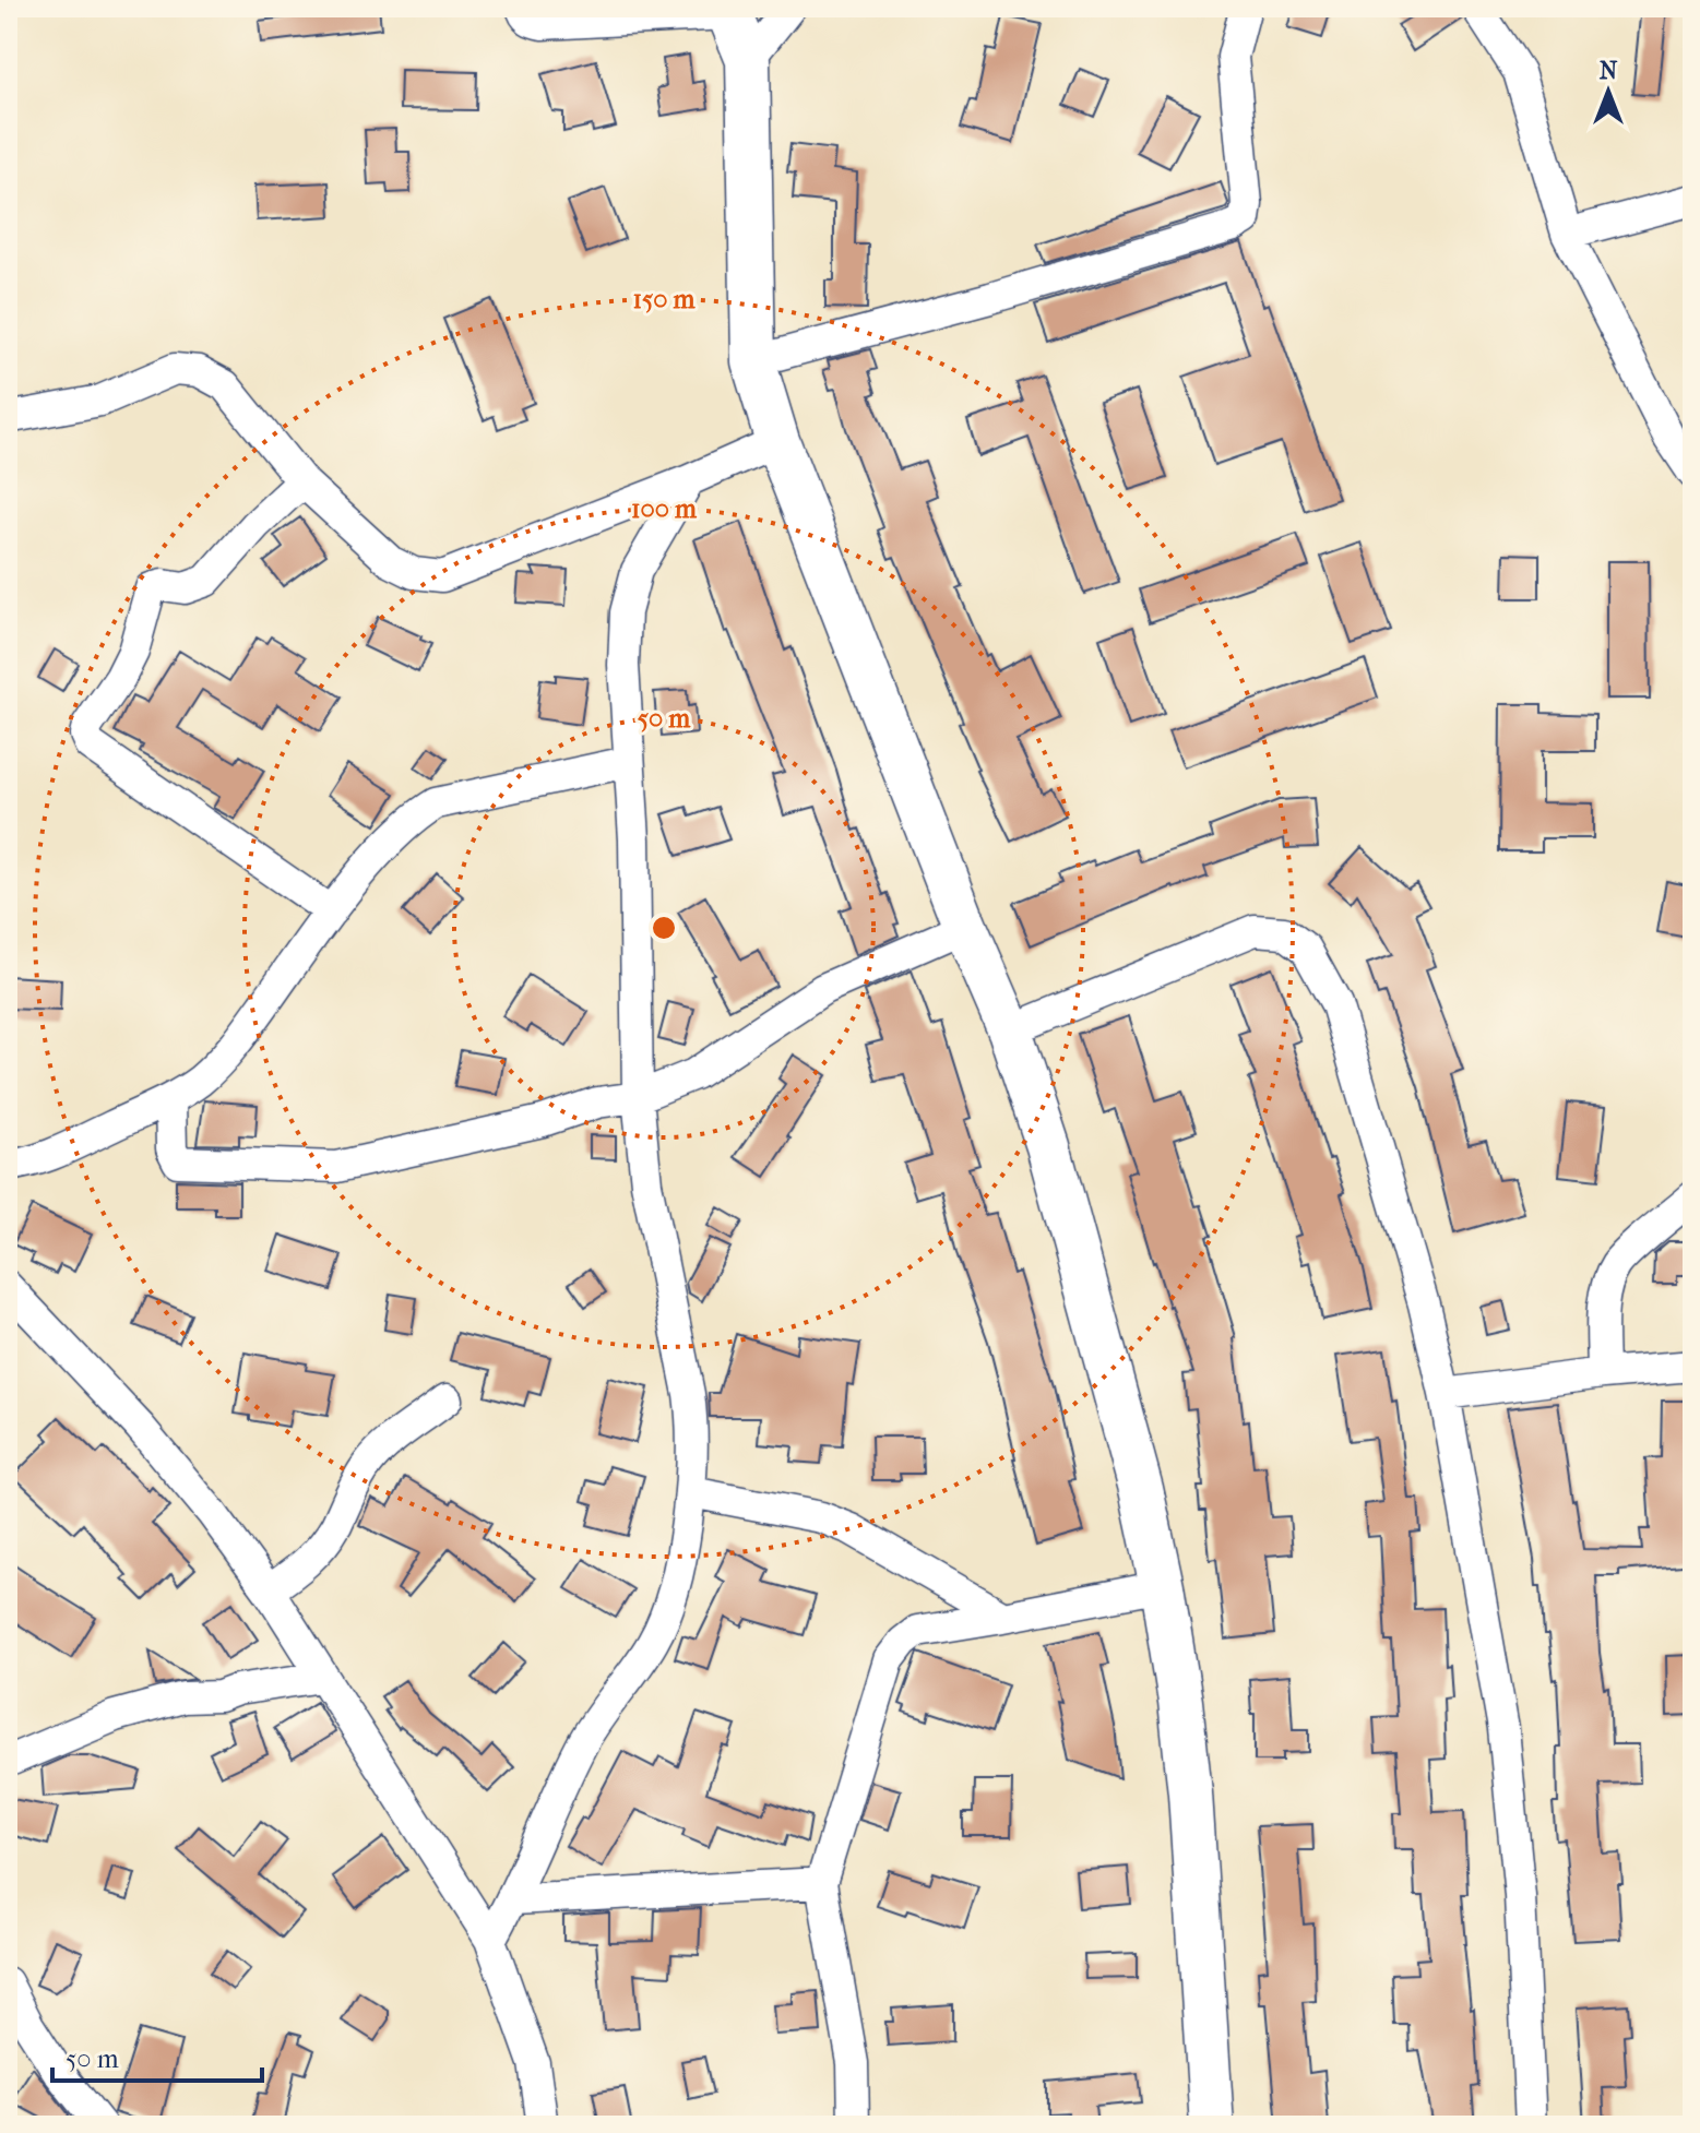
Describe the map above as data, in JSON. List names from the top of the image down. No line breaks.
{"scale_bar":"50 m","north":"top","rings":["150 m","100 m","50 m"]}
